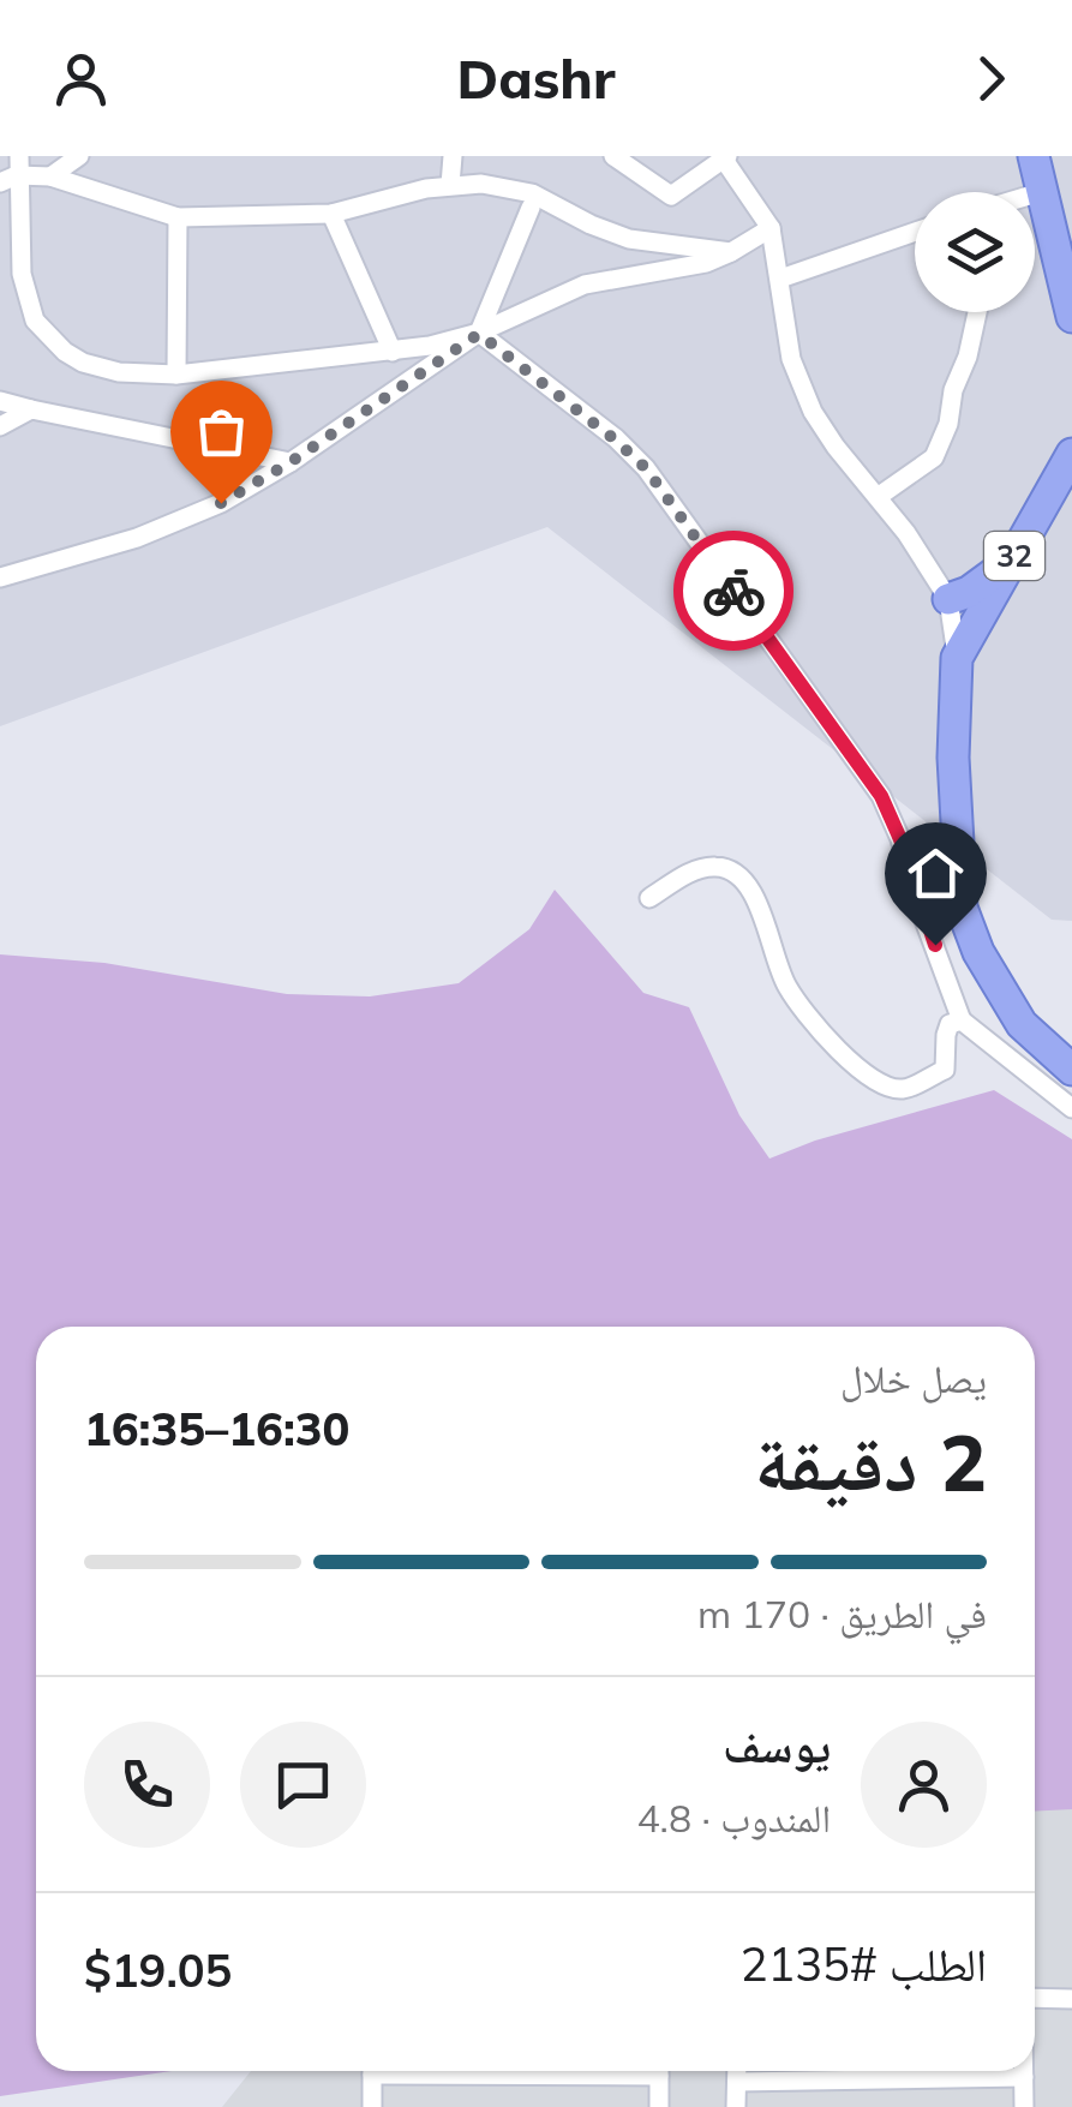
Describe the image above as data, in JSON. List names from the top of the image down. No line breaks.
{"streets":{"main road":["32"]},"page":{"header":"Dashr","heading":["2 دقيقة","يصل خلال","16:30–16:35"],"panel":["يوسف","المندوب · 4.8","الطلب #2135","$19.05"],"bar":"في الطريق · 170 m"}}
